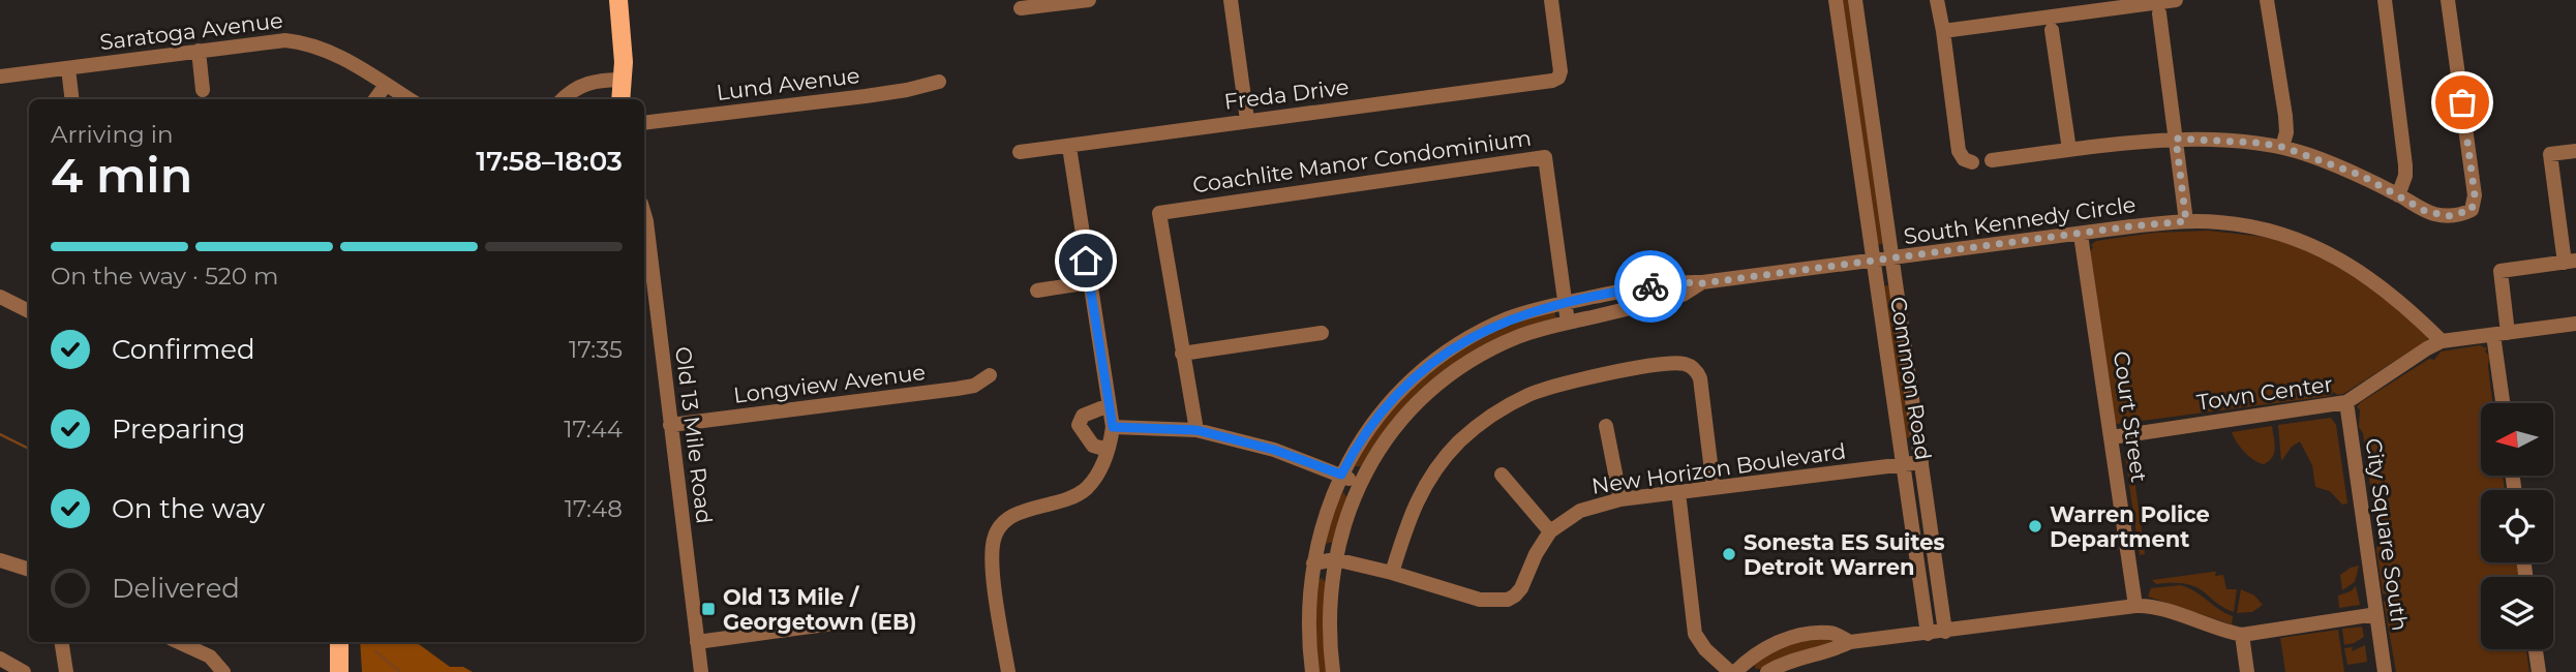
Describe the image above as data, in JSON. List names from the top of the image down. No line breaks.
{"streets":{"street":["Saratoga Avenue","Lund Avenue","Freda Drive","Coachlite Manor Condominium","South Kennedy Circle","Common Road","Longview Avenue","Town Center","Court Street","Old 13 Mile Road","New Horizon Boulevard","City Square South"]},"crossings":[["South Kennedy Circle","Common Road"],["South Kennedy Circle","Town Center"],["South Kennedy Circle","Court Street"],["Common Road","New Horizon Boulevard"],["Longview Avenue","Old 13 Mile Road"],["Town Center","Court Street"],["Town Center","City Square South"]],"places":{"other":["Warren Police Department","Sonesta ES Suites Detroit Warren"],"transit":["Old 13 Mile / Georgetown (EB)"]},"north":"left","page":{"heading":["4 min","Arriving in","17:58–18:03"],"bar":"On the way · 520 m","list":[["Confirmed","17:35"],["Preparing","17:44"],["On the way","17:48"],"Delivered"]}}
